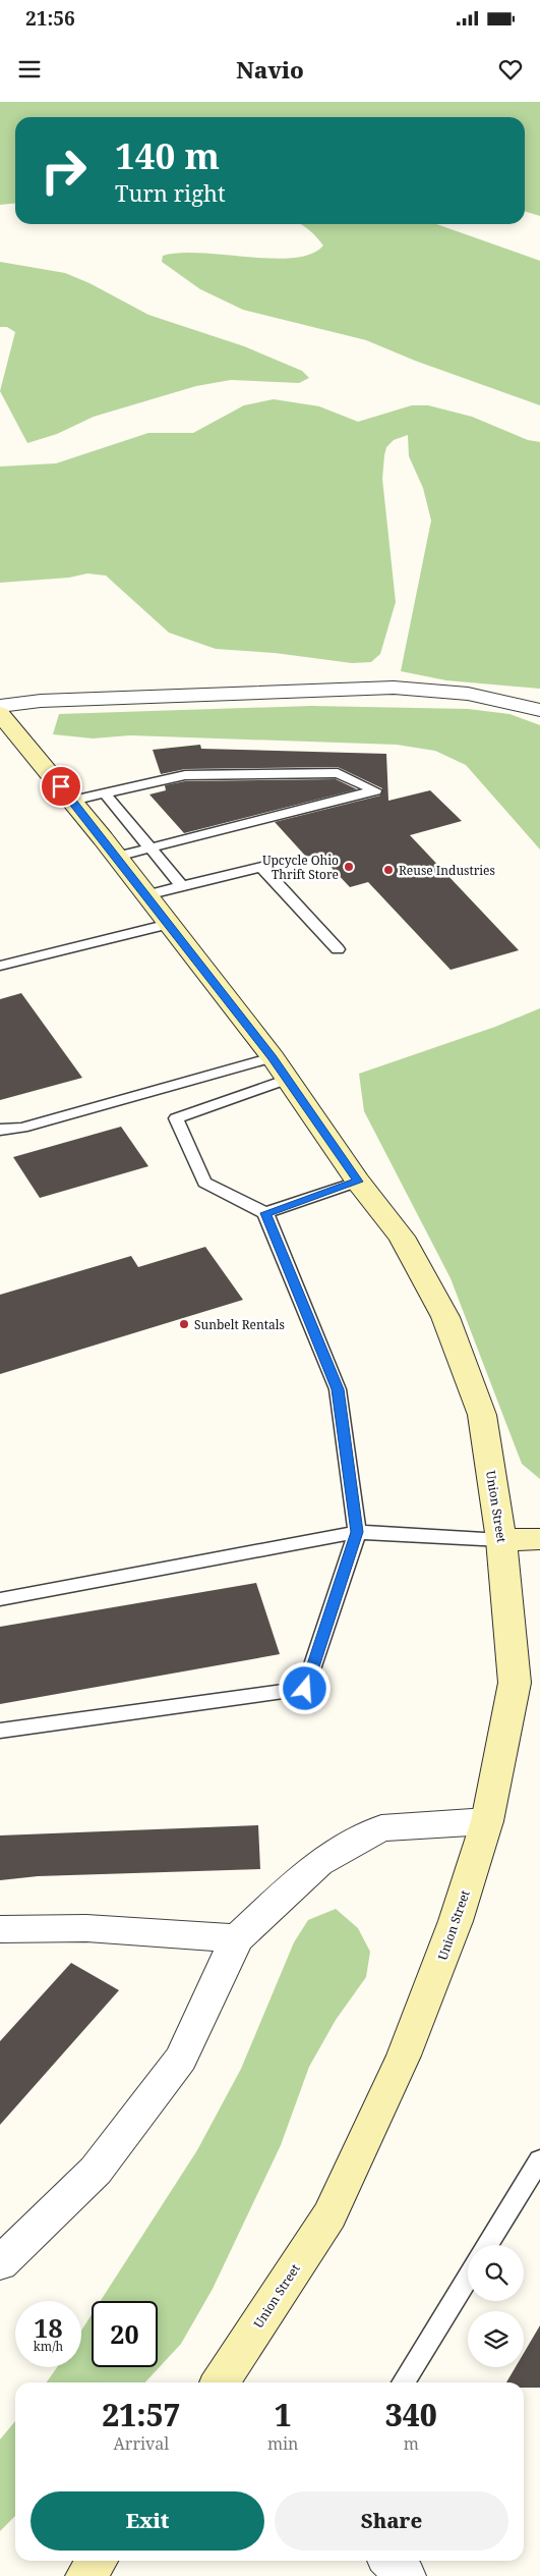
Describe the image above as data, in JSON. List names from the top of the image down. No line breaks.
{"streets":{"main road":["Union Street"]},"places":["Upcycle Ohio Thrift Store","Reuse Industries","Sunbelt Rentals"],"page":{"status":"21:56","header":"Navio","turn":["140 m","Turn right"],"speed":"18 km/h","limit":"20","eta":["21:57","Arrival","1","min","340","m"],"buttons":["Exit","Share"]}}
